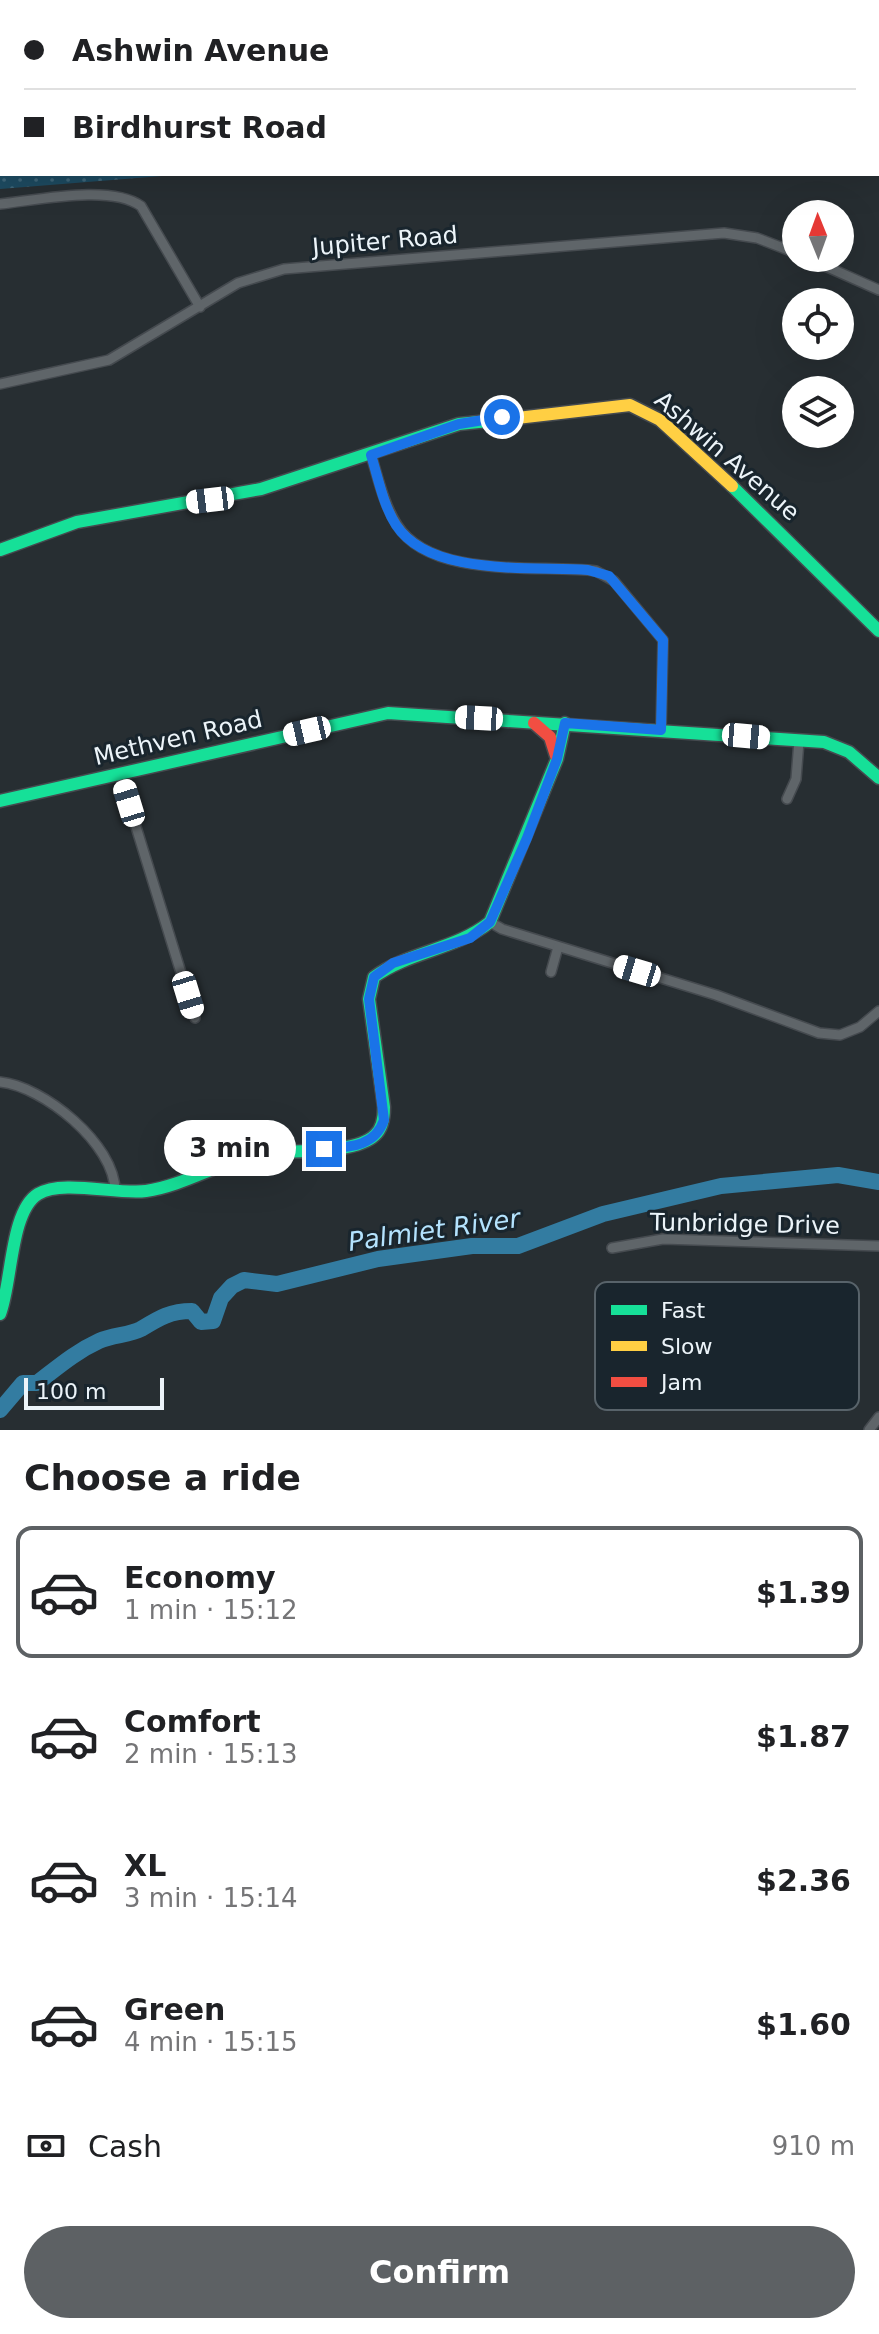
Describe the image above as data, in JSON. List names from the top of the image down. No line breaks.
{"streets":{"main road":["Ashwin Avenue","Methven Road"],"street":["Jupiter Road","Tunbridge Drive"]},"water":["Palmiet River"],"legend":["Fast","Slow","Jam"],"scale_bar":"100 m","north":"top","page":{"banner":["Ashwin Avenue","Birdhurst Road"],"bubble":"3 min","scale":"100 m","heading":"Choose a ride","list":[{"name":"Economy","note":"1 min · 15:12","value":"$1.39"},{"name":"Comfort","note":"2 min · 15:13","value":"$1.87"},{"name":"XL","note":"3 min · 15:14","value":"$2.36"},{"name":"Green","note":"4 min · 15:15","value":"$1.60"}],"pay":["Cash","910 m"],"buttons":"Confirm"}}
